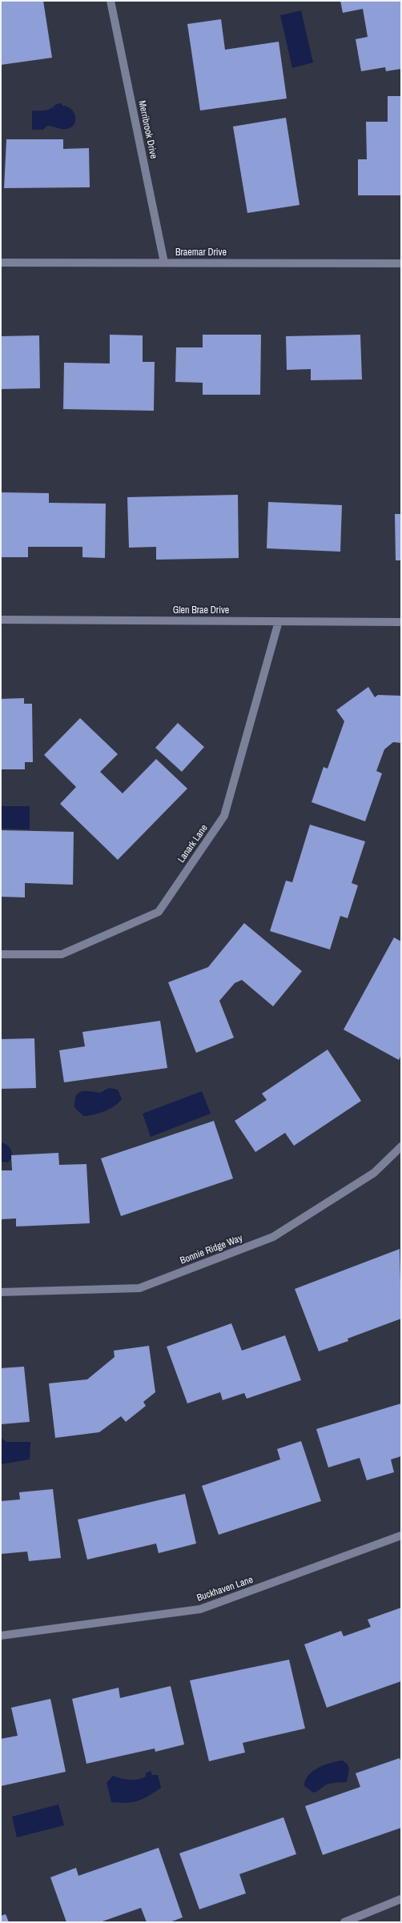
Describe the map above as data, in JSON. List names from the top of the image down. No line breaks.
{"streets":{"street":["Merribrook Drive","Braemar Drive","Glen Brae Drive","Lanark Lane","Bonnie Ridge Way","Buckhaven Lane"]},"crossings":[["Merribrook Drive","Braemar Drive"],["Glen Brae Drive","Lanark Lane"]]}
